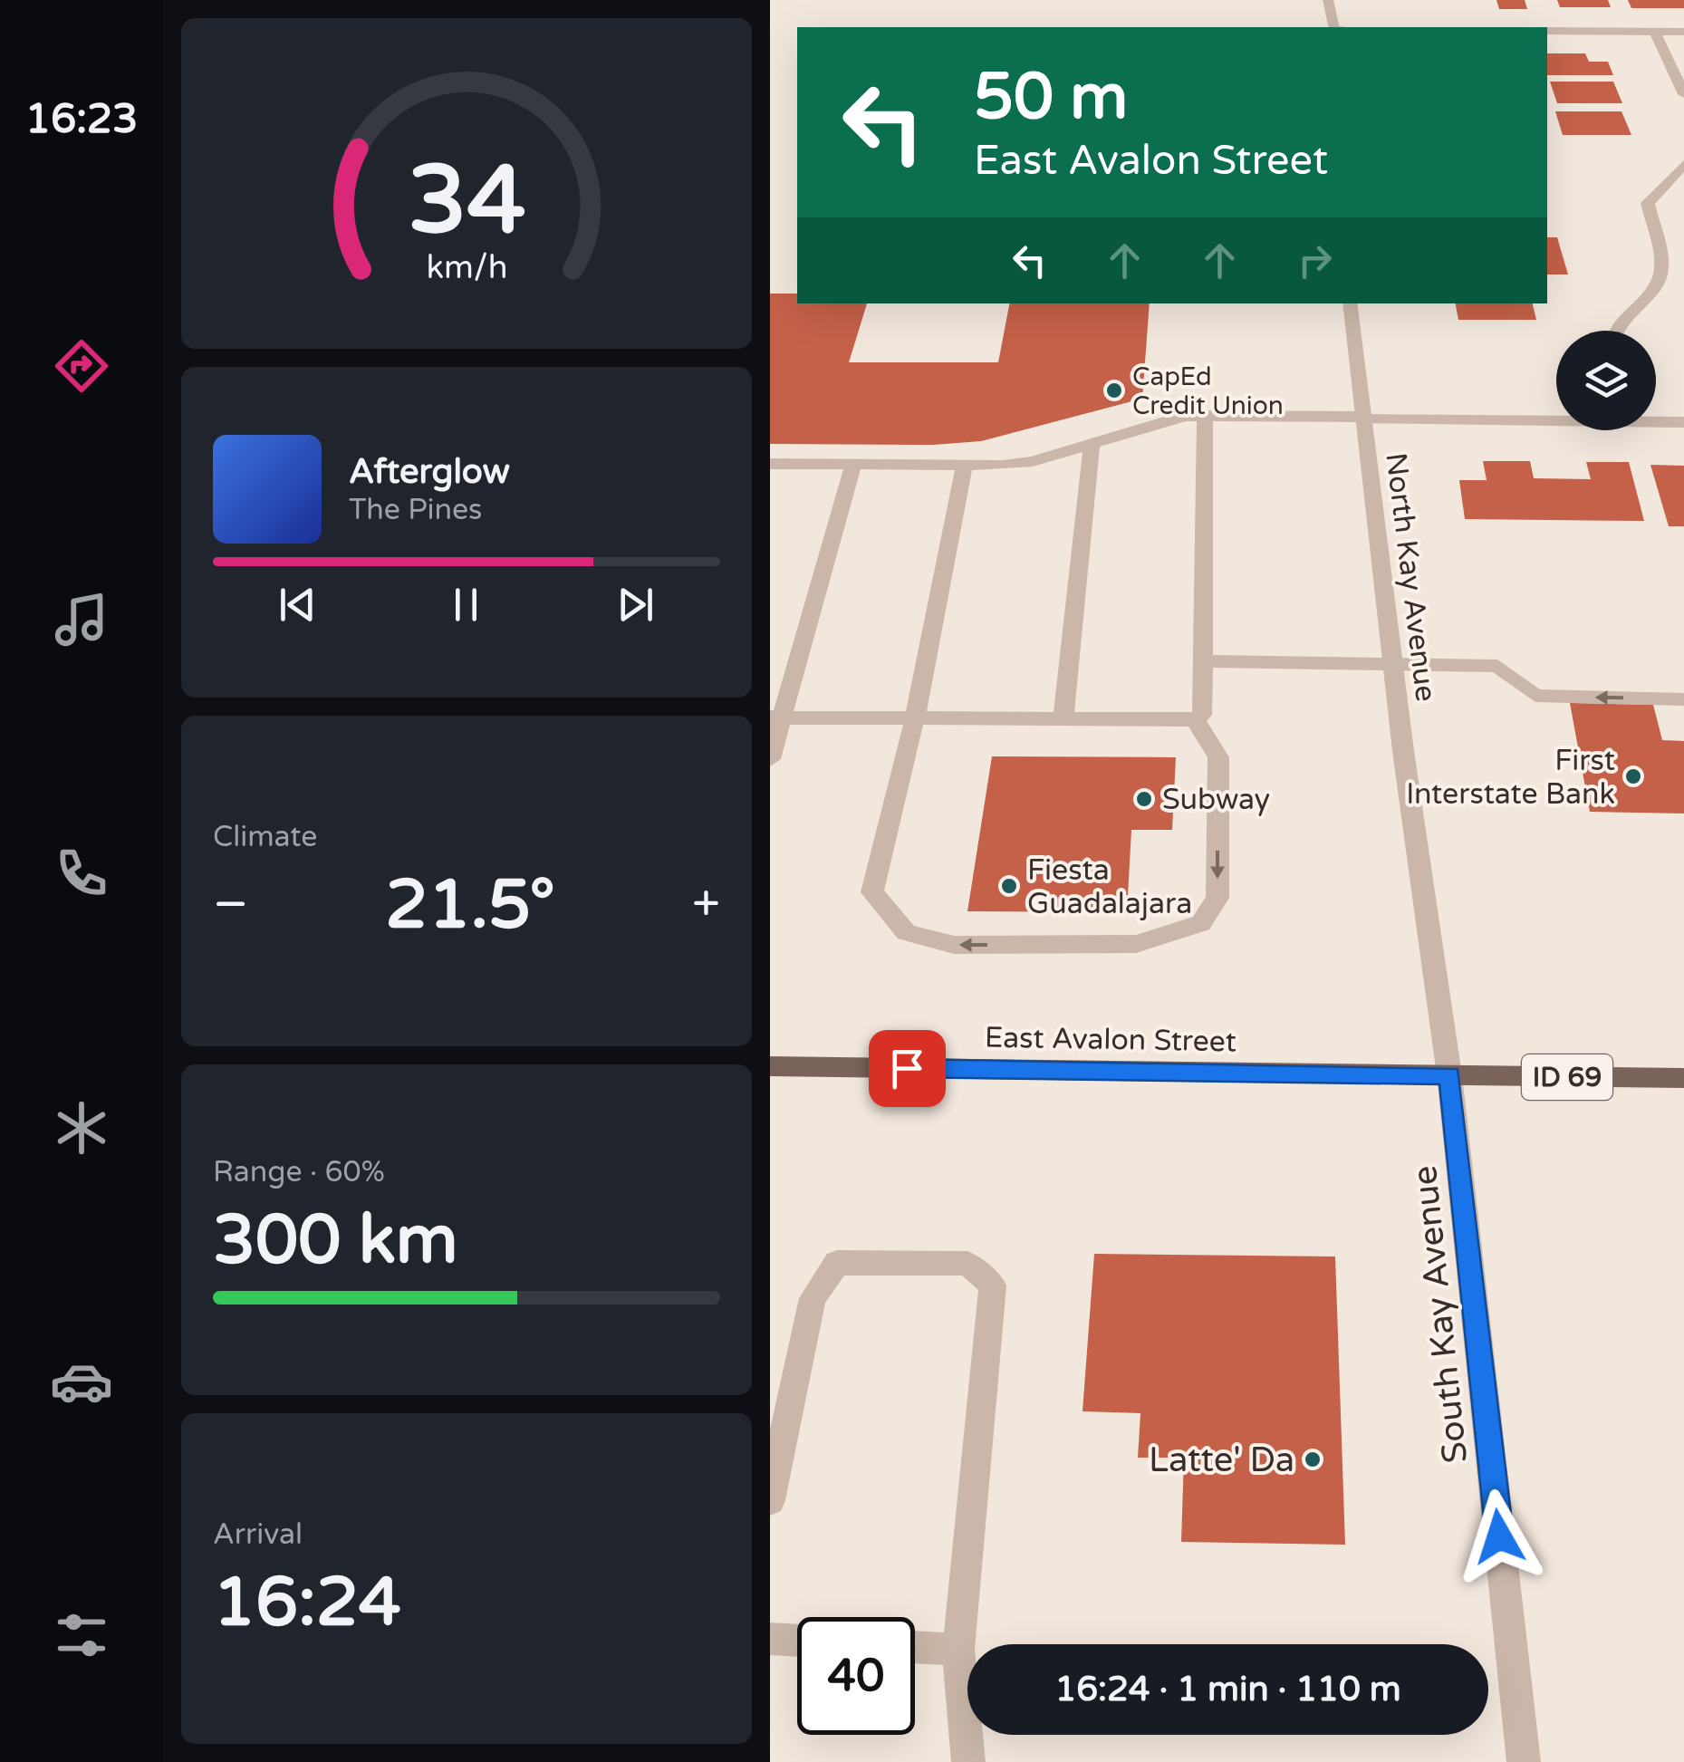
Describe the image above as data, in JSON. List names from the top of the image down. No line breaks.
{"streets":{"main road":["East Avalon Street","ID 69"],"street":["North Kay Avenue","South Kay Avenue"]},"crossings":[["North Kay Avenue","East Avalon Street"],["North Kay Avenue","ID 69"],["North Kay Avenue","South Kay Avenue"],["East Avalon Street","ID 69"],["East Avalon Street","South Kay Avenue"],["ID 69","South Kay Avenue"]],"places":["CapEd Credit Union","First Interstate Bank","Subway","Fiesta Guadalajara","Latte' Da"],"page":{"tabs":"16:23","turn":["50 m","East Avalon Street"],"song":["Afterglow","The Pines"],"tile":["Climate",["Range · 60%","300 km"],["Arrival","16:24"]],"heat":["−","21.5°","+"],"limit":"40","trip":"16:24 · 1 min · 110 m","gauge":["34","km/h"]}}
